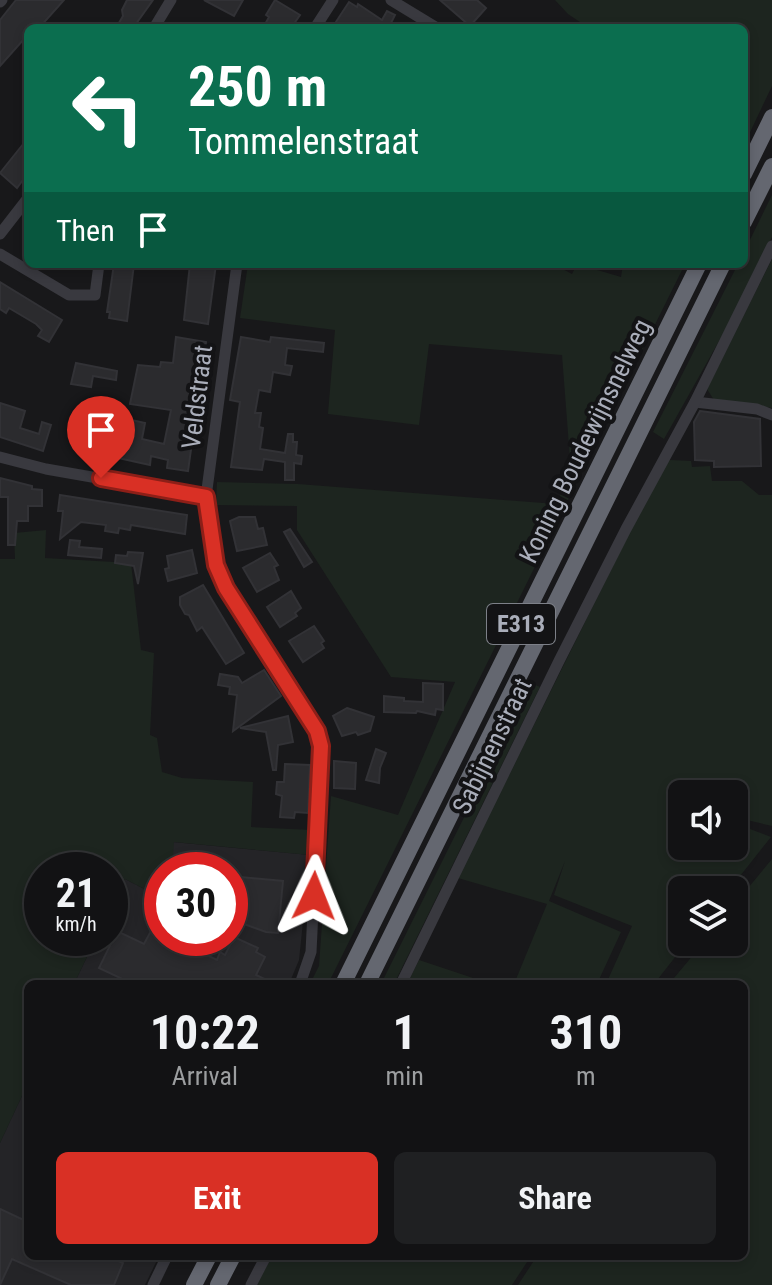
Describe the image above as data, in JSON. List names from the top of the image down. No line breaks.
{"streets":{"highway":["Koning Boudewijnsnelweg","E313"],"street":["Veldstraat","Sabijnenstraat"]},"page":{"turn":["250 m","Tommelenstraat"],"then":"Then","speed":"21 km/h","limit":"30","eta":["10:22","Arrival","1","min","310","m"],"buttons":["Exit","Share"]}}
